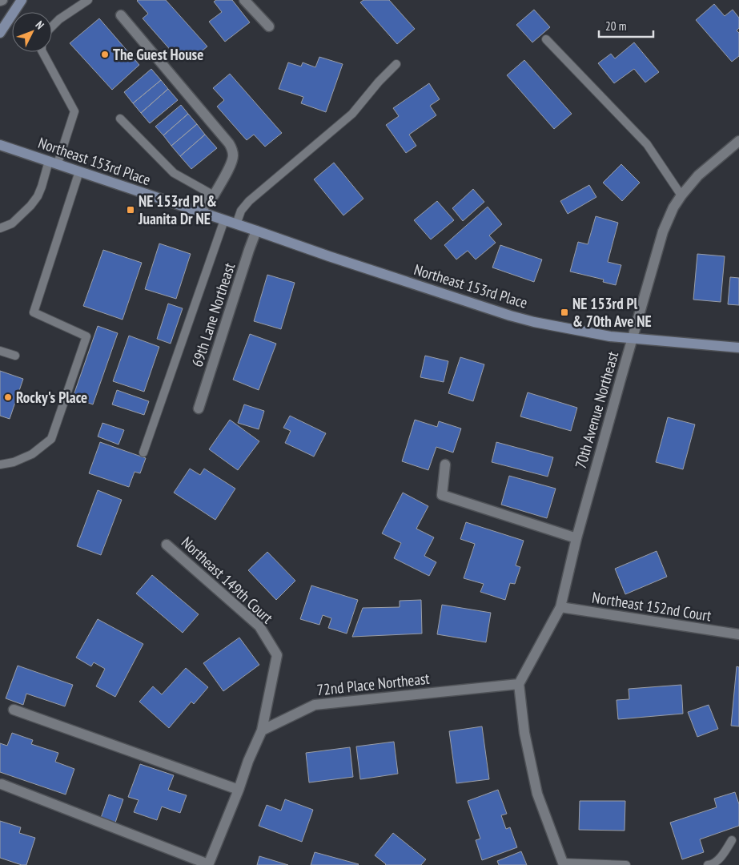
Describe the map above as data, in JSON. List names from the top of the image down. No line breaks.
{"streets":{"street":["Northeast 153rd Place","69th Lane Northeast","70th Avenue Northeast","Northeast 149th Court","Northeast 152nd Court","72nd Place Northeast"]},"crossings":[["Northeast 153rd Place","69th Lane Northeast"],["Northeast 153rd Place","70th Avenue Northeast"],["70th Avenue Northeast","Northeast 152nd Court"],["70th Avenue Northeast","72nd Place Northeast"],["Northeast 149th Court","72nd Place Northeast"]],"places":{"other":["The Guest House","Rocky's Place"],"transit":["NE 153rd Pl & Juanita Dr NE","NE 153rd Pl & 70th Ave NE"]},"scale_bar":"20 m","north":"top right"}
